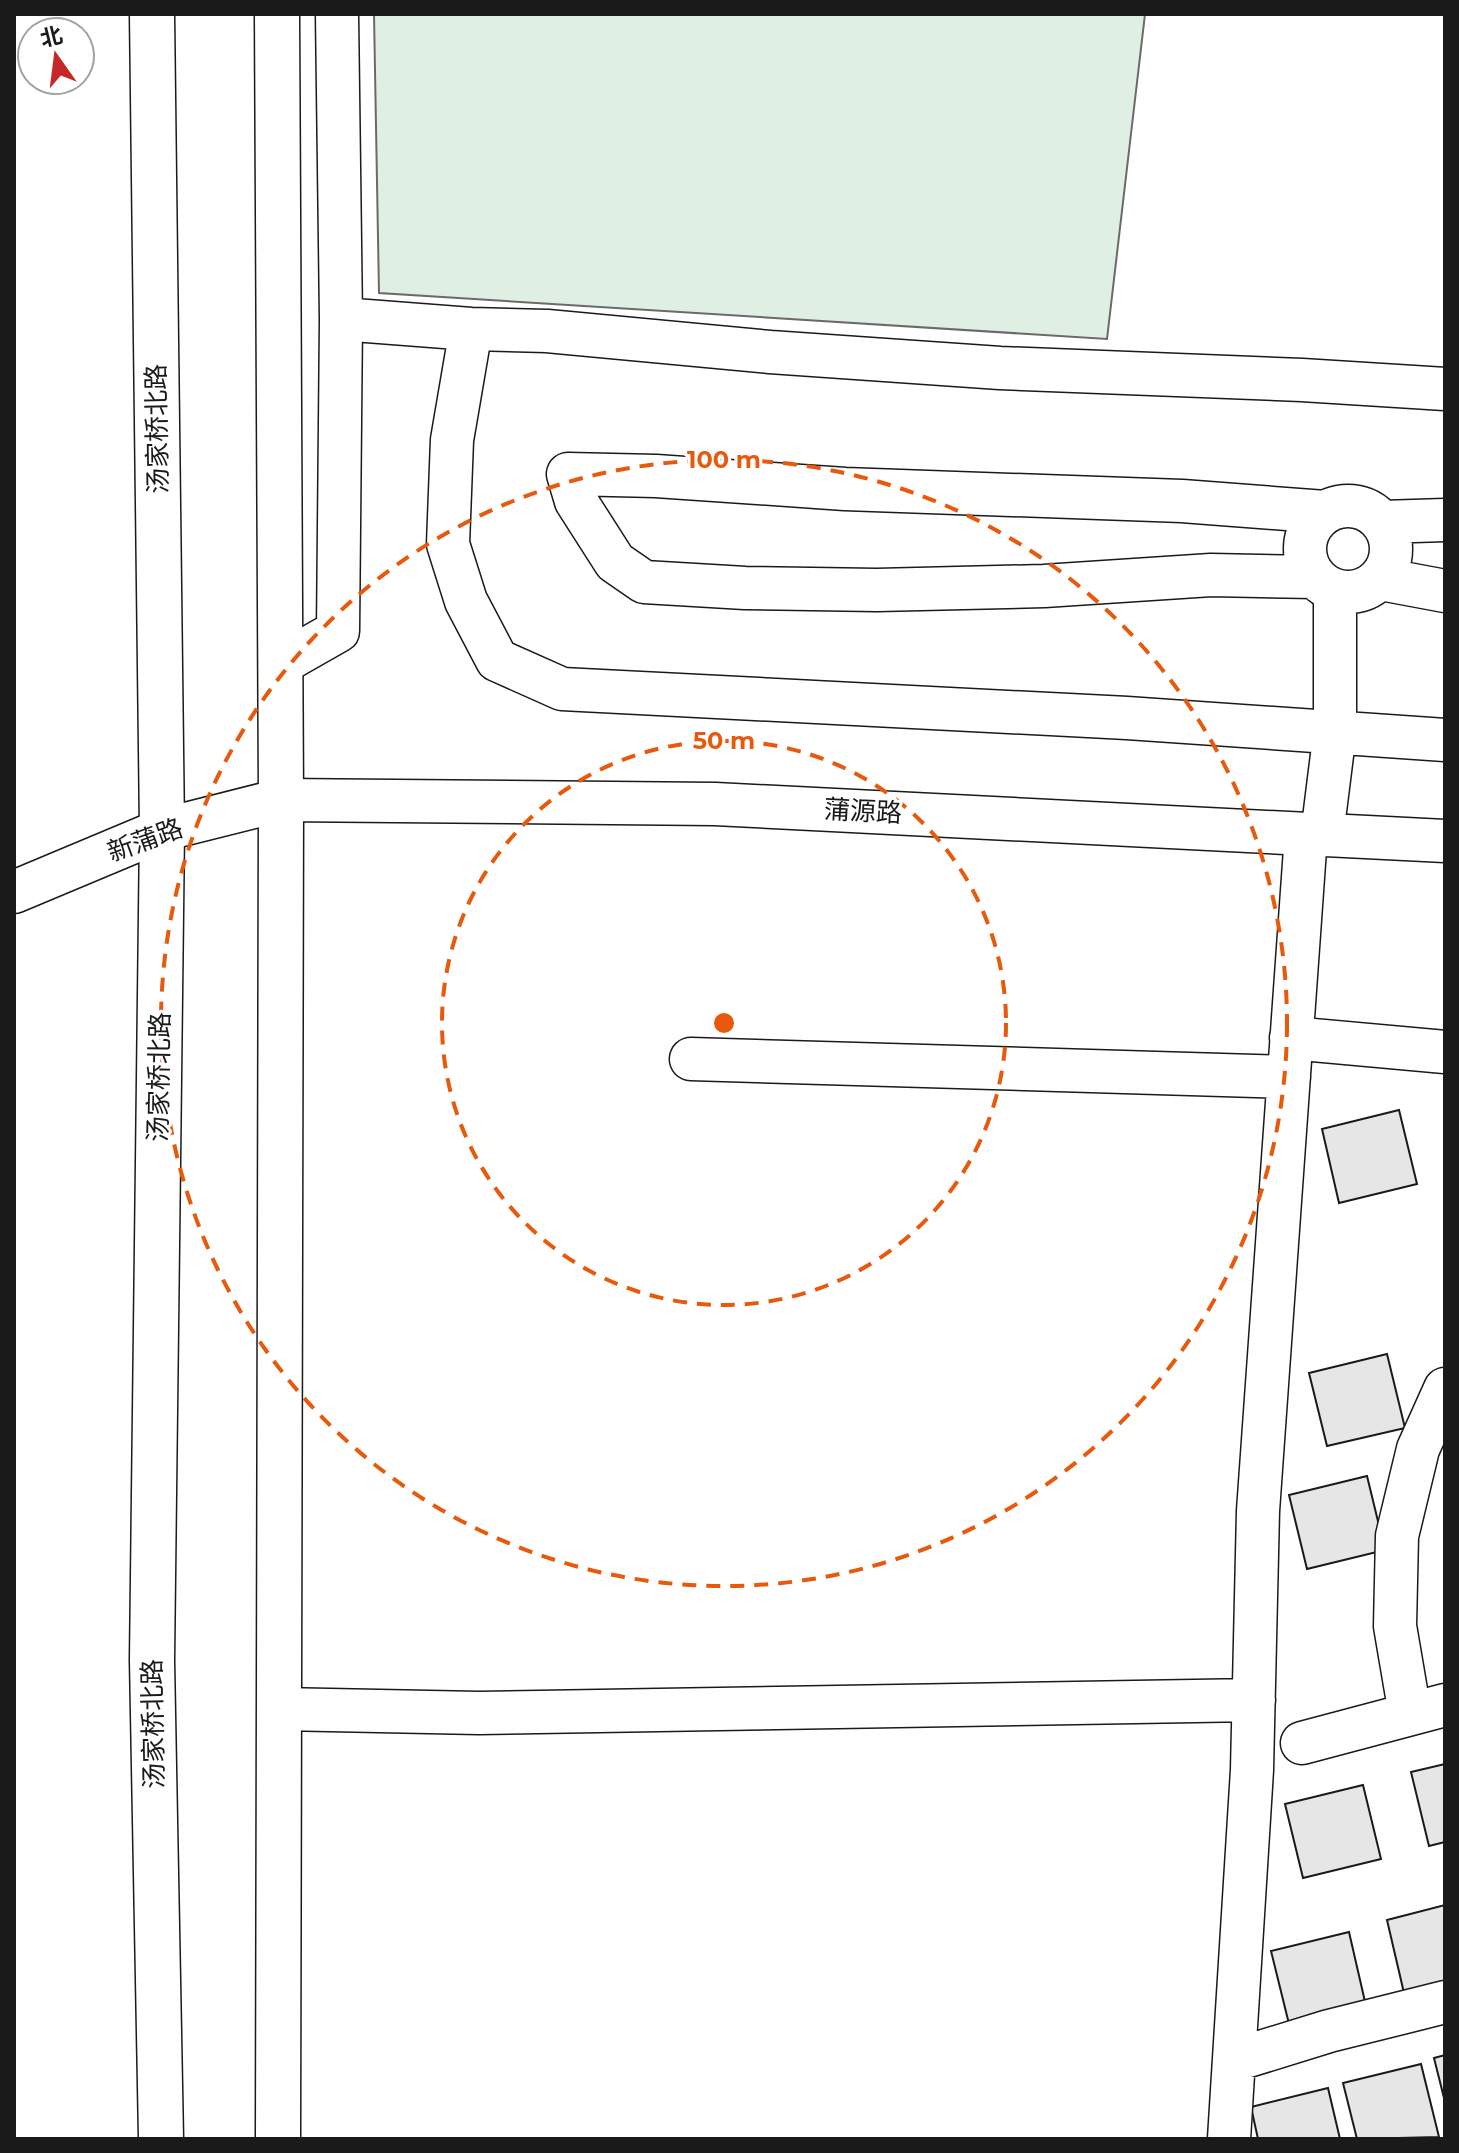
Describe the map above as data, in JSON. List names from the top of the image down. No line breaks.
{"streets":{"main road":["汤家桥北路"],"street":["蒲源路","新蒲路"]},"crossings":[["汤家桥北路","新蒲路"],["蒲源路","新蒲路"]],"north":"top","rings":["100 m","50 m"]}
